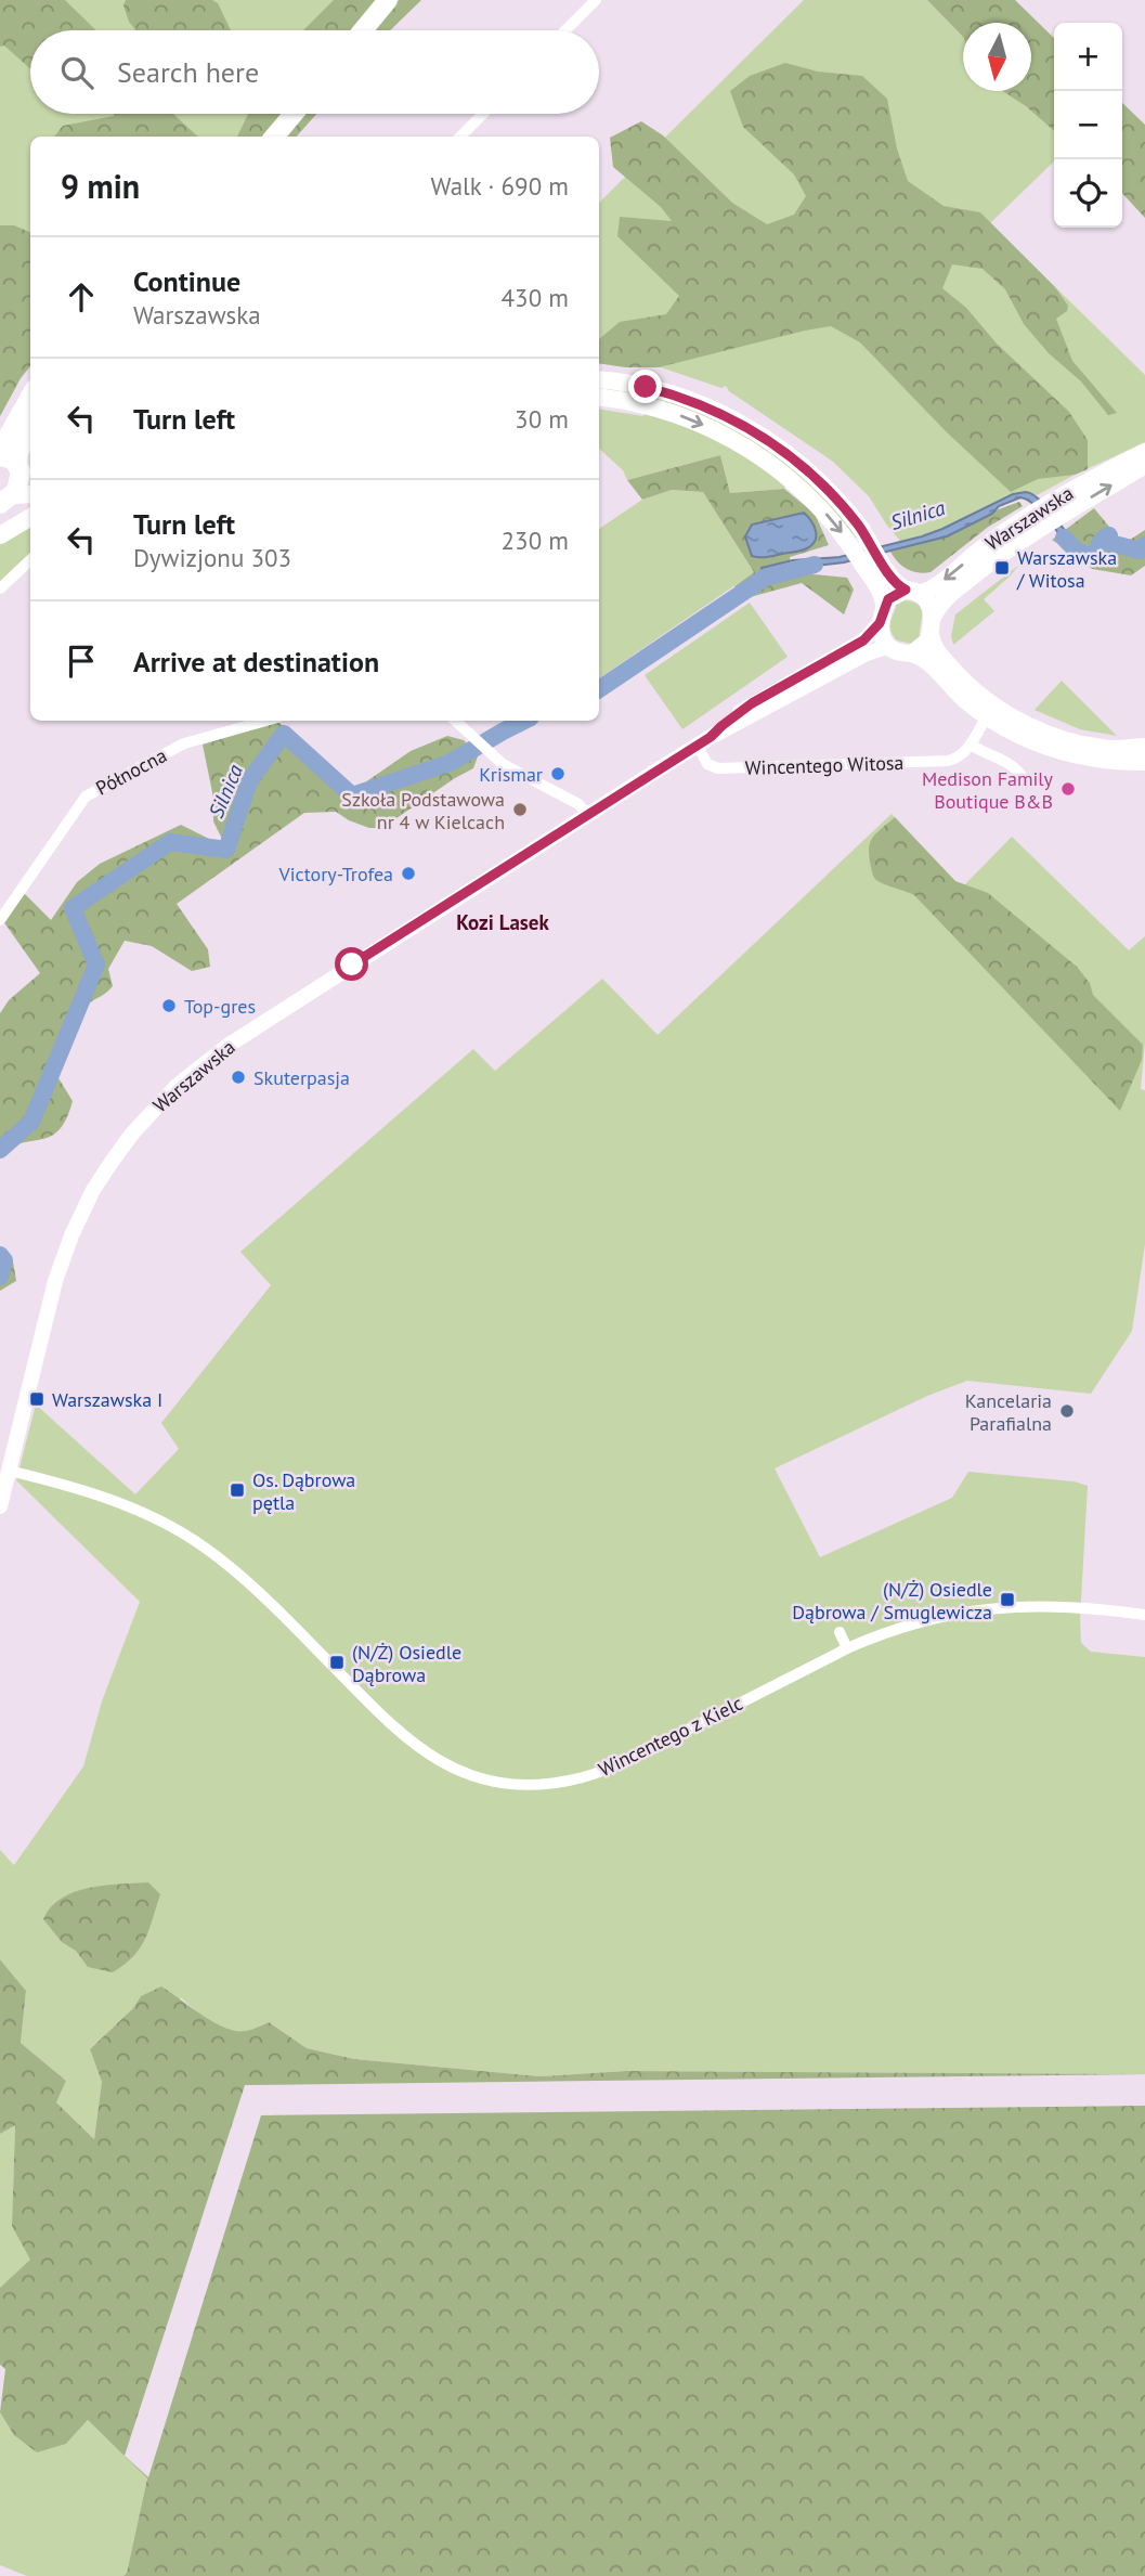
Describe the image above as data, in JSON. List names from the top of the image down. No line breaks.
{"streets":{"main road":["Warszawska"],"street":["Wincentego Witosa","Północna","Wincentego z Kielc"]},"crossings":[["Warszawska","Wincentego Witosa"],["Warszawska","Wincentego z Kielc"]],"districts":["Kozi Lasek"],"water":["Silnica"],"places":{"transit":["Warszawska / Witosa","Warszawska I","Os. Dąbrowa pętla","(N/Ż) Osiedle Dąbrowa / Smuglewicza","(N/Ż) Osiedle Dąbrowa"],"other":["Krismar","Medison Family Boutique B&B","Szkoła Podstawowa nr 4 w Kielcach","Victory-Trofea","Top-gres","Skuterpasja","Kancelaria Parafialna"]},"north":"bottom","page":{"map_buttons":["+","−"],"search":"Search here","heading":["9 min","Walk · 690 m"],"list":[["Continue","Warszawska","430 m"],["Turn left","30 m"],["Turn left","Dywizjonu 303","230 m"],"Arrive at destination"]}}
